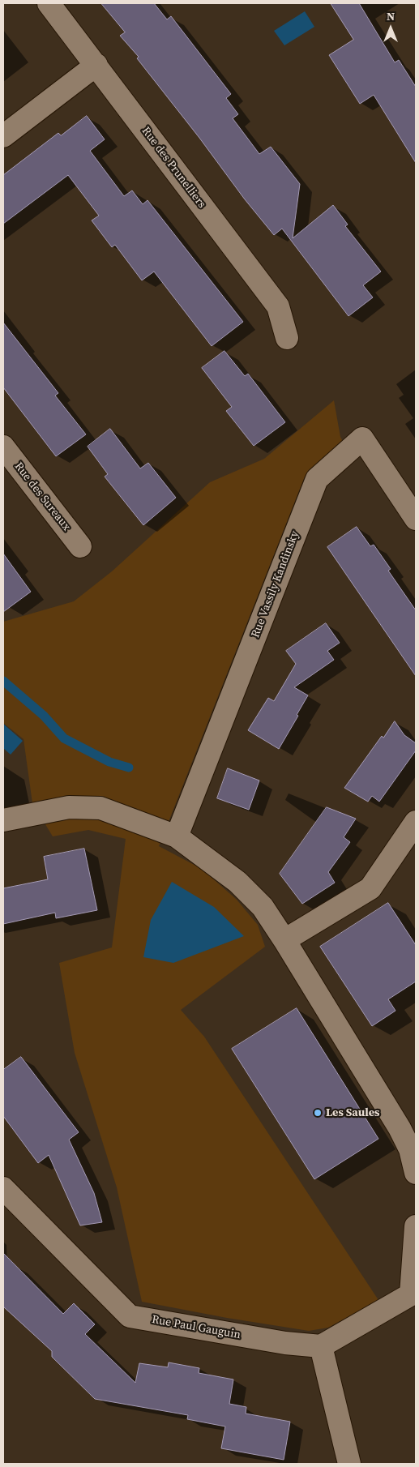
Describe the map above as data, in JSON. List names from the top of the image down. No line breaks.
{"streets":{"street":["Rue des Prunelliers","Rue des Sureaux","Rue Vassily Kandinsky","Rue Paul Gauguin"]},"places":["Les Saules"],"north":"top"}
